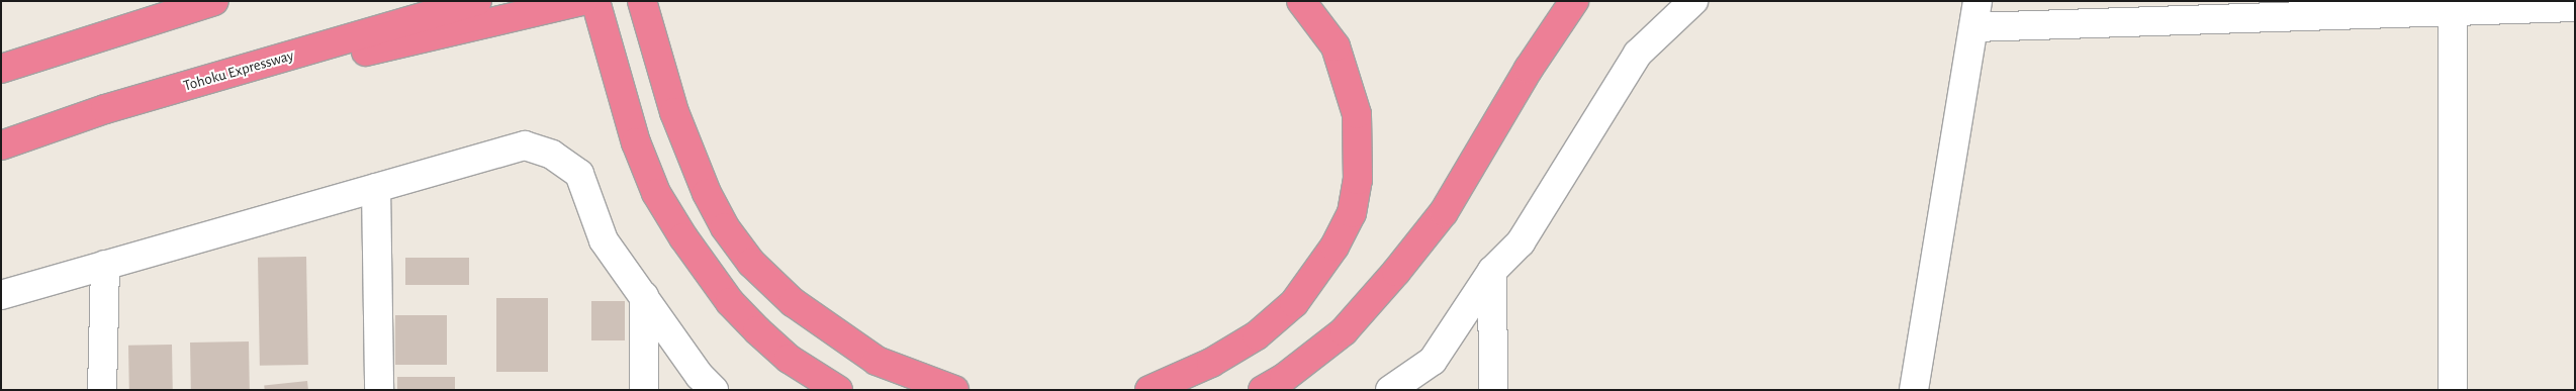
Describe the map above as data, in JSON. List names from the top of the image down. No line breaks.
{"streets":{"highway":["Tohoku Expressway"]}}
